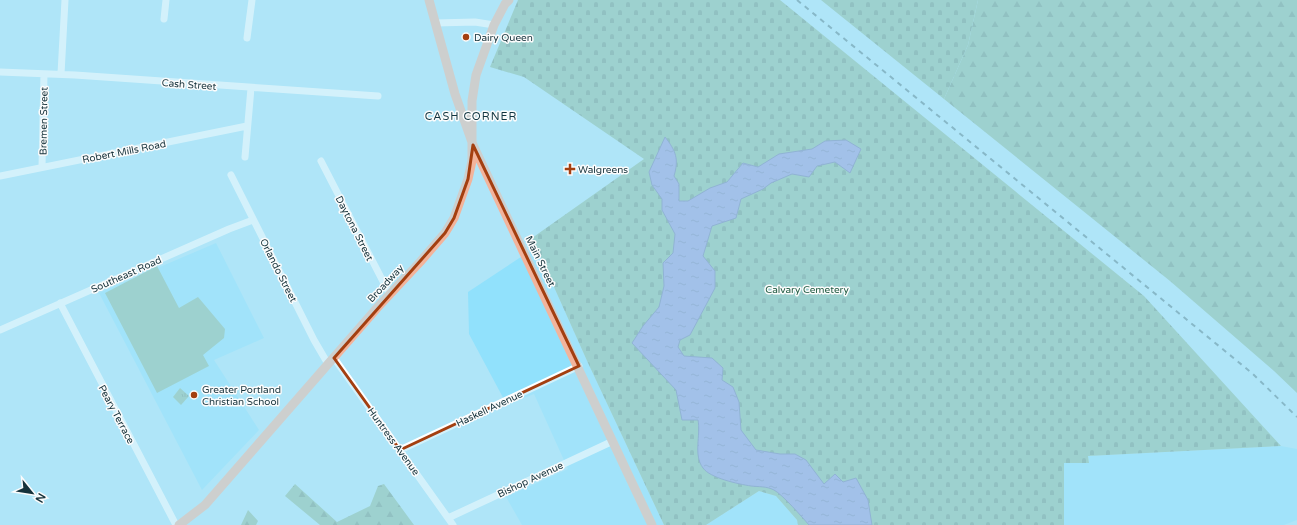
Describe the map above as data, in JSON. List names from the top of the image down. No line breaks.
{"streets":{"main road":["Main Street","Broadway"],"street":["Cash Street","Bremen Street","Robert Mills Road","Daytona Street","Orlando Street","Southeast Road","Haskell Avenue","Peary Terrace","Huntress Avenue","Bishop Avenue"]},"crossings":[["Cash Street","Bremen Street"],["Bremen Street","Robert Mills Road"],["Daytona Street","Broadway"],["Main Street","Broadway"],["Main Street","Haskell Avenue"],["Main Street","Bishop Avenue"],["Orlando Street","Southeast Road"],["Orlando Street","Broadway"],["Orlando Street","Huntress Avenue"],["Southeast Road","Peary Terrace"],["Broadway","Huntress Avenue"],["Haskell Avenue","Huntress Avenue"],["Huntress Avenue","Bishop Avenue"]],"districts":["CASH CORNER"],"parks":["Calvary Cemetery"],"places":{"other":["Dairy Queen","Greater Portland Christian School"],"health":["Walgreens"]},"north":"bottom right"}
